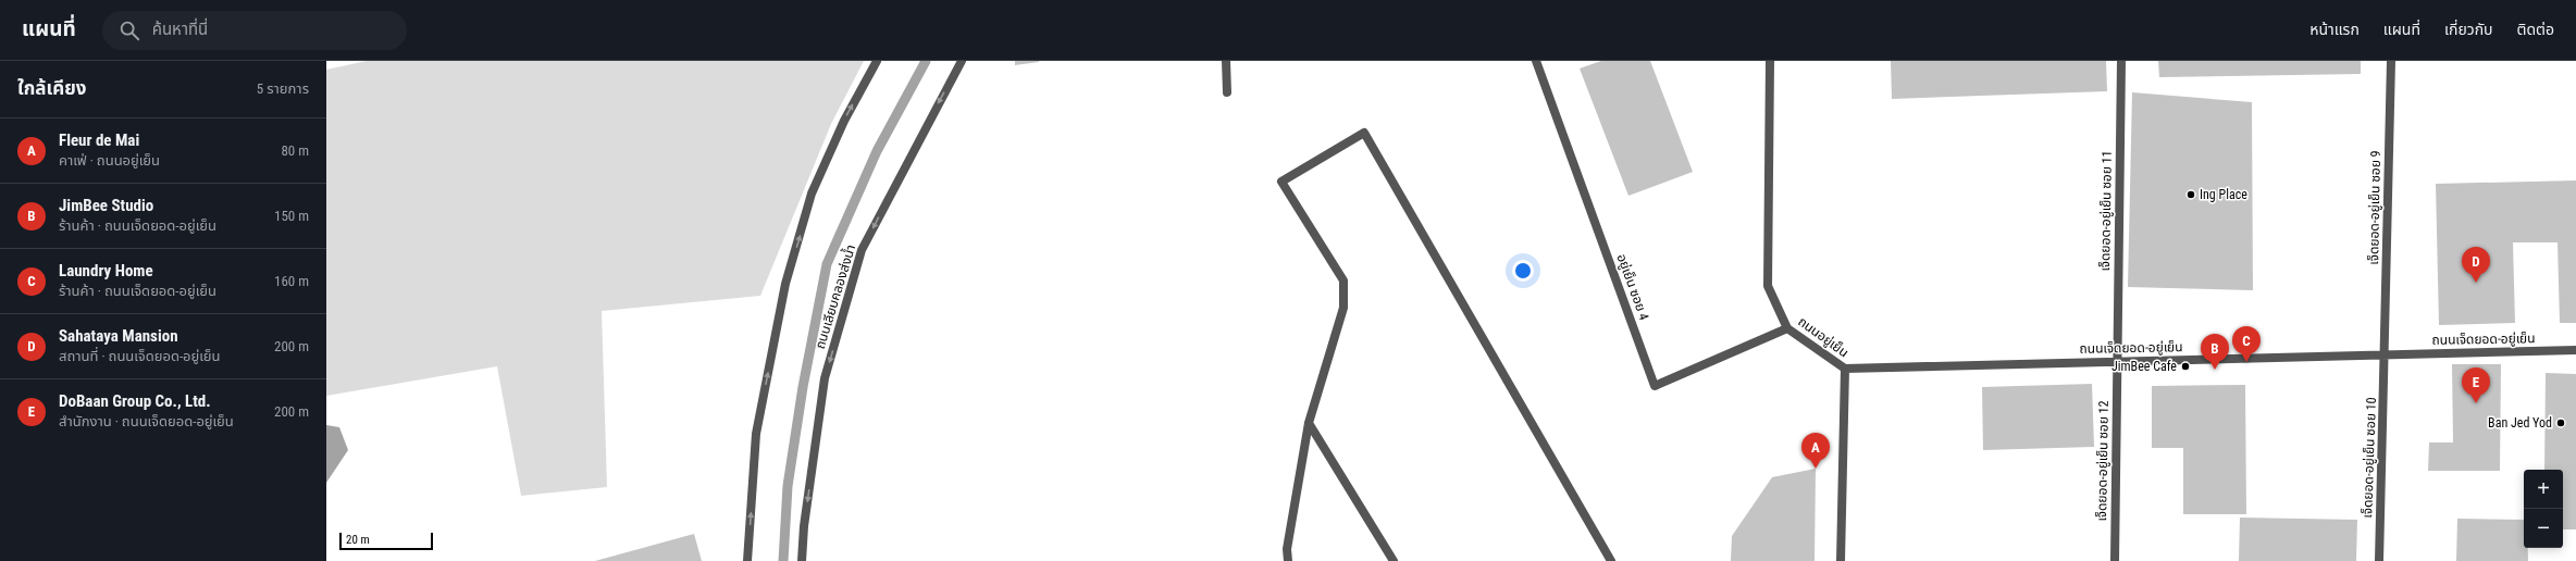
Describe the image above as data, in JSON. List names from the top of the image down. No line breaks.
{"streets":{"street":["เจ็ดยอด-อยู่เย็น ซอย 9","เจ็ดยอด-อยู่เย็น ซอย 11","อยู่เย็น ซอย 4","ถนนเลียบคลองส่งน้ำ","ถนนอยู่เย็น","ถนนเจ็ดยอด-อยู่เย็น","เจ็ดยอด-อยู่เย็น ซอย 10","เจ็ดยอด-อยู่เย็น ซอย 12"]},"crossings":[["เจ็ดยอด-อยู่เย็น ซอย 9","ถนนเจ็ดยอด-อยู่เย็น"],["เจ็ดยอด-อยู่เย็น ซอย 9","เจ็ดยอด-อยู่เย็น ซอย 10"],["เจ็ดยอด-อยู่เย็น ซอย 11","ถนนเจ็ดยอด-อยู่เย็น"],["เจ็ดยอด-อยู่เย็น ซอย 11","เจ็ดยอด-อยู่เย็น ซอย 12"],["อยู่เย็น ซอย 4","ถนนอยู่เย็น"],["ถนนอยู่เย็น","ถนนเจ็ดยอด-อยู่เย็น"],["ถนนเจ็ดยอด-อยู่เย็น","เจ็ดยอด-อยู่เย็น ซอย 10"],["ถนนเจ็ดยอด-อยู่เย็น","เจ็ดยอด-อยู่เย็น ซอย 12"]],"places":["Ing Place","JimBee Cafe","Ban Jed Yod"],"scale_bar":"20 m","page":{"header":"แผนที่","search":"ค้นหาที่นี่","nav":["หน้าแรก","แผนที่","เกี่ยวกับ","ติดต่อ"],"heading":["ใกล้เคียง","5 รายการ"],"list":[{"mark":"A","name":"Fleur de Mai","note":"คาเฟ่ · ถนนอยู่เย็น","value":"80 m"},{"mark":"B","name":"JimBee Studio","note":"ร้านค้า · ถนนเจ็ดยอด-อยู่เย็น","value":"150 m"},{"mark":"C","name":"Laundry Home","note":"ร้านค้า · ถนนเจ็ดยอด-อยู่เย็น","value":"160 m"},{"mark":"D","name":"Sahataya Mansion","note":"สถานที่ · ถนนเจ็ดยอด-อยู่เย็น","value":"200 m"},{"mark":"E","name":"DoBaan Group Co., Ltd.","note":"สำนักงาน · ถนนเจ็ดยอด-อยู่เย็น","value":"200 m"}],"pins":["D","C","B","E","A"],"map_buttons":["+","−"],"scale":"20 m"}}
